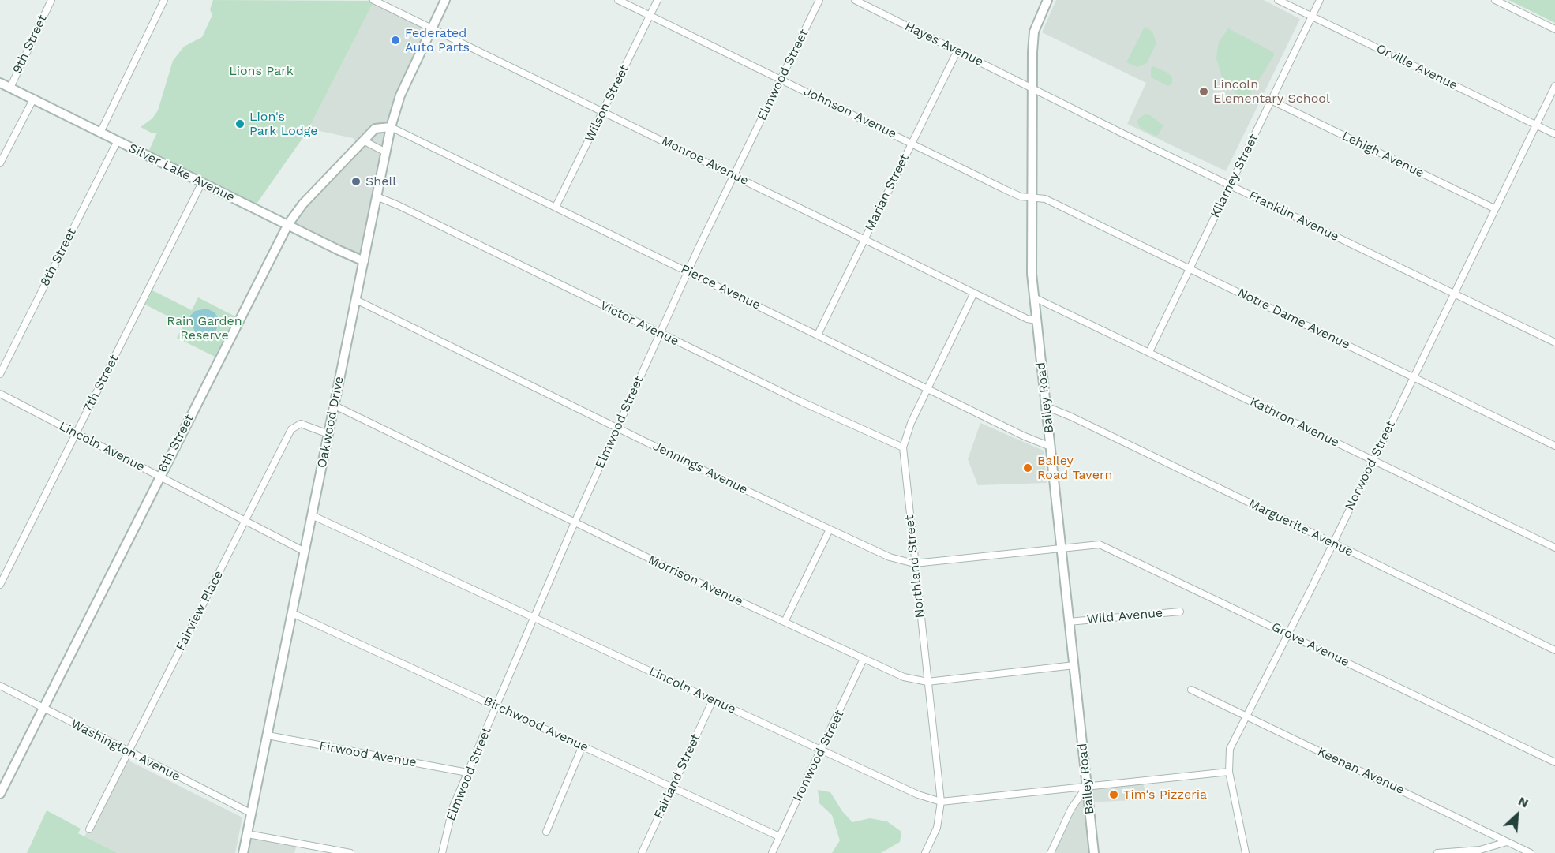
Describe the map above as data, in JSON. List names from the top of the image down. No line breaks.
{"streets":{"street":["9th Street","Hayes Avenue","Orville Avenue","Elmwood Street","Wilson Street","Johnson Avenue","Lehigh Avenue","Monroe Avenue","Silver Lake Avenue","Kilarney Street","Marian Street","Franklin Avenue","8th Street","Pierce Avenue","Notre Dame Avenue","Victor Avenue","7th Street","Bailey Road","Oakwood Drive","Kathron Avenue","6th Street","Lincoln Avenue","Norwood Street","Jennings Avenue","Marguerite Avenue","Northland Street","Morrison Avenue","Fairview Place","Wild Avenue","Grove Avenue","Birchwood Avenue","Washington Avenue","Firwood Avenue","Ironwood Street","Keenan Avenue","Fairland Street"]},"crossings":[["9th Street","Silver Lake Avenue"],["Hayes Avenue","Marian Street"],["Hayes Avenue","Franklin Avenue"],["Hayes Avenue","Bailey Road"],["Orville Avenue","Kilarney Street"],["Orville Avenue","Norwood Street"],["Elmwood Street","Johnson Avenue"],["Elmwood Street","Monroe Avenue"],["Elmwood Street","Pierce Avenue"],["Elmwood Street","Victor Avenue"],["Elmwood Street","Lincoln Avenue"],["Elmwood Street","Jennings Avenue"],["Elmwood Street","Morrison Avenue"],["Elmwood Street","Birchwood Avenue"],["Elmwood Street","Firwood Avenue"],["Wilson Street","Johnson Avenue"],["Wilson Street","Monroe Avenue"],["Wilson Street","Pierce Avenue"],["Johnson Avenue","Marian Street"],["Johnson Avenue","Notre Dame Avenue"],["Johnson Avenue","Bailey Road"],["Lehigh Avenue","Kilarney Street"],["Lehigh Avenue","Norwood Street"],["Monroe Avenue","Marian Street"],["Monroe Avenue","Bailey Road"],["Monroe Avenue","Oakwood Drive"],["Monroe Avenue","Northland Street"],["Silver Lake Avenue","8th Street"],["Silver Lake Avenue","7th Street"],["Silver Lake Avenue","Oakwood Drive"],["Silver Lake Avenue","6th Street"],["Kilarney Street","Franklin Avenue"],["Kilarney Street","Notre Dame Avenue"],["Kilarney Street","Kathron Avenue"],["Marian Street","Pierce Avenue"],["Franklin Avenue","Bailey Road"],["Franklin Avenue","Norwood Street"],["Pierce Avenue","Bailey Road"],["Pierce Avenue","Oakwood Drive"],["Pierce Avenue","6th Street"],["Pierce Avenue","Northland Street"],["Notre Dame Avenue","Bailey Road"],["Notre Dame Avenue","Norwood Street"],["Victor Avenue","Oakwood Drive"],["Victor Avenue","Northland Street"],["7th Street","Lincoln Avenue"],["Bailey Road","Kathron Avenue"],["Bailey Road","Lincoln Avenue"],["Bailey Road","Jennings Avenue"],["Bailey Road","Marguerite Avenue"],["Bailey Road","Morrison Avenue"],["Bailey Road","Wild Avenue"],["Bailey Road","Grove Avenue"],["Oakwood Drive","6th Street"],["Oakwood Drive","Lincoln Avenue"],["Oakwood Drive","Jennings Avenue"],["Oakwood Drive","Morrison Avenue"],["Oakwood Drive","Fairview Place"],["Oakwood Drive","Birchwood Avenue"],["Oakwood Drive","Washington Avenue"],["Oakwood Drive","Firwood Avenue"],["Kathron Avenue","Norwood Street"],["6th Street","Lincoln Avenue"],["6th Street","Washington Avenue"],["Lincoln Avenue","Norwood Street"],["Lincoln Avenue","Northland Street"],["Lincoln Avenue","Fairview Place"],["Lincoln Avenue","Ironwood Street"],["Lincoln Avenue","Fairland Street"],["Norwood Street","Marguerite Avenue"],["Norwood Street","Grove Avenue"],["Norwood Street","Keenan Avenue"],["Jennings Avenue","Northland Street"],["Jennings Avenue","Grove Avenue"],["Northland Street","Morrison Avenue"],["Morrison Avenue","Ironwood Street"],["Fairview Place","Washington Avenue"],["Birchwood Avenue","Ironwood Street"],["Birchwood Avenue","Fairland Street"]],"parks":["Lions Park","Rain Garden Reserve"],"places":["Federated Auto Parts","Lincoln Elementary School","Lion's Park Lodge","Shell","Bailey Road Tavern","Tim's Pizzeria"],"north":"top right"}
